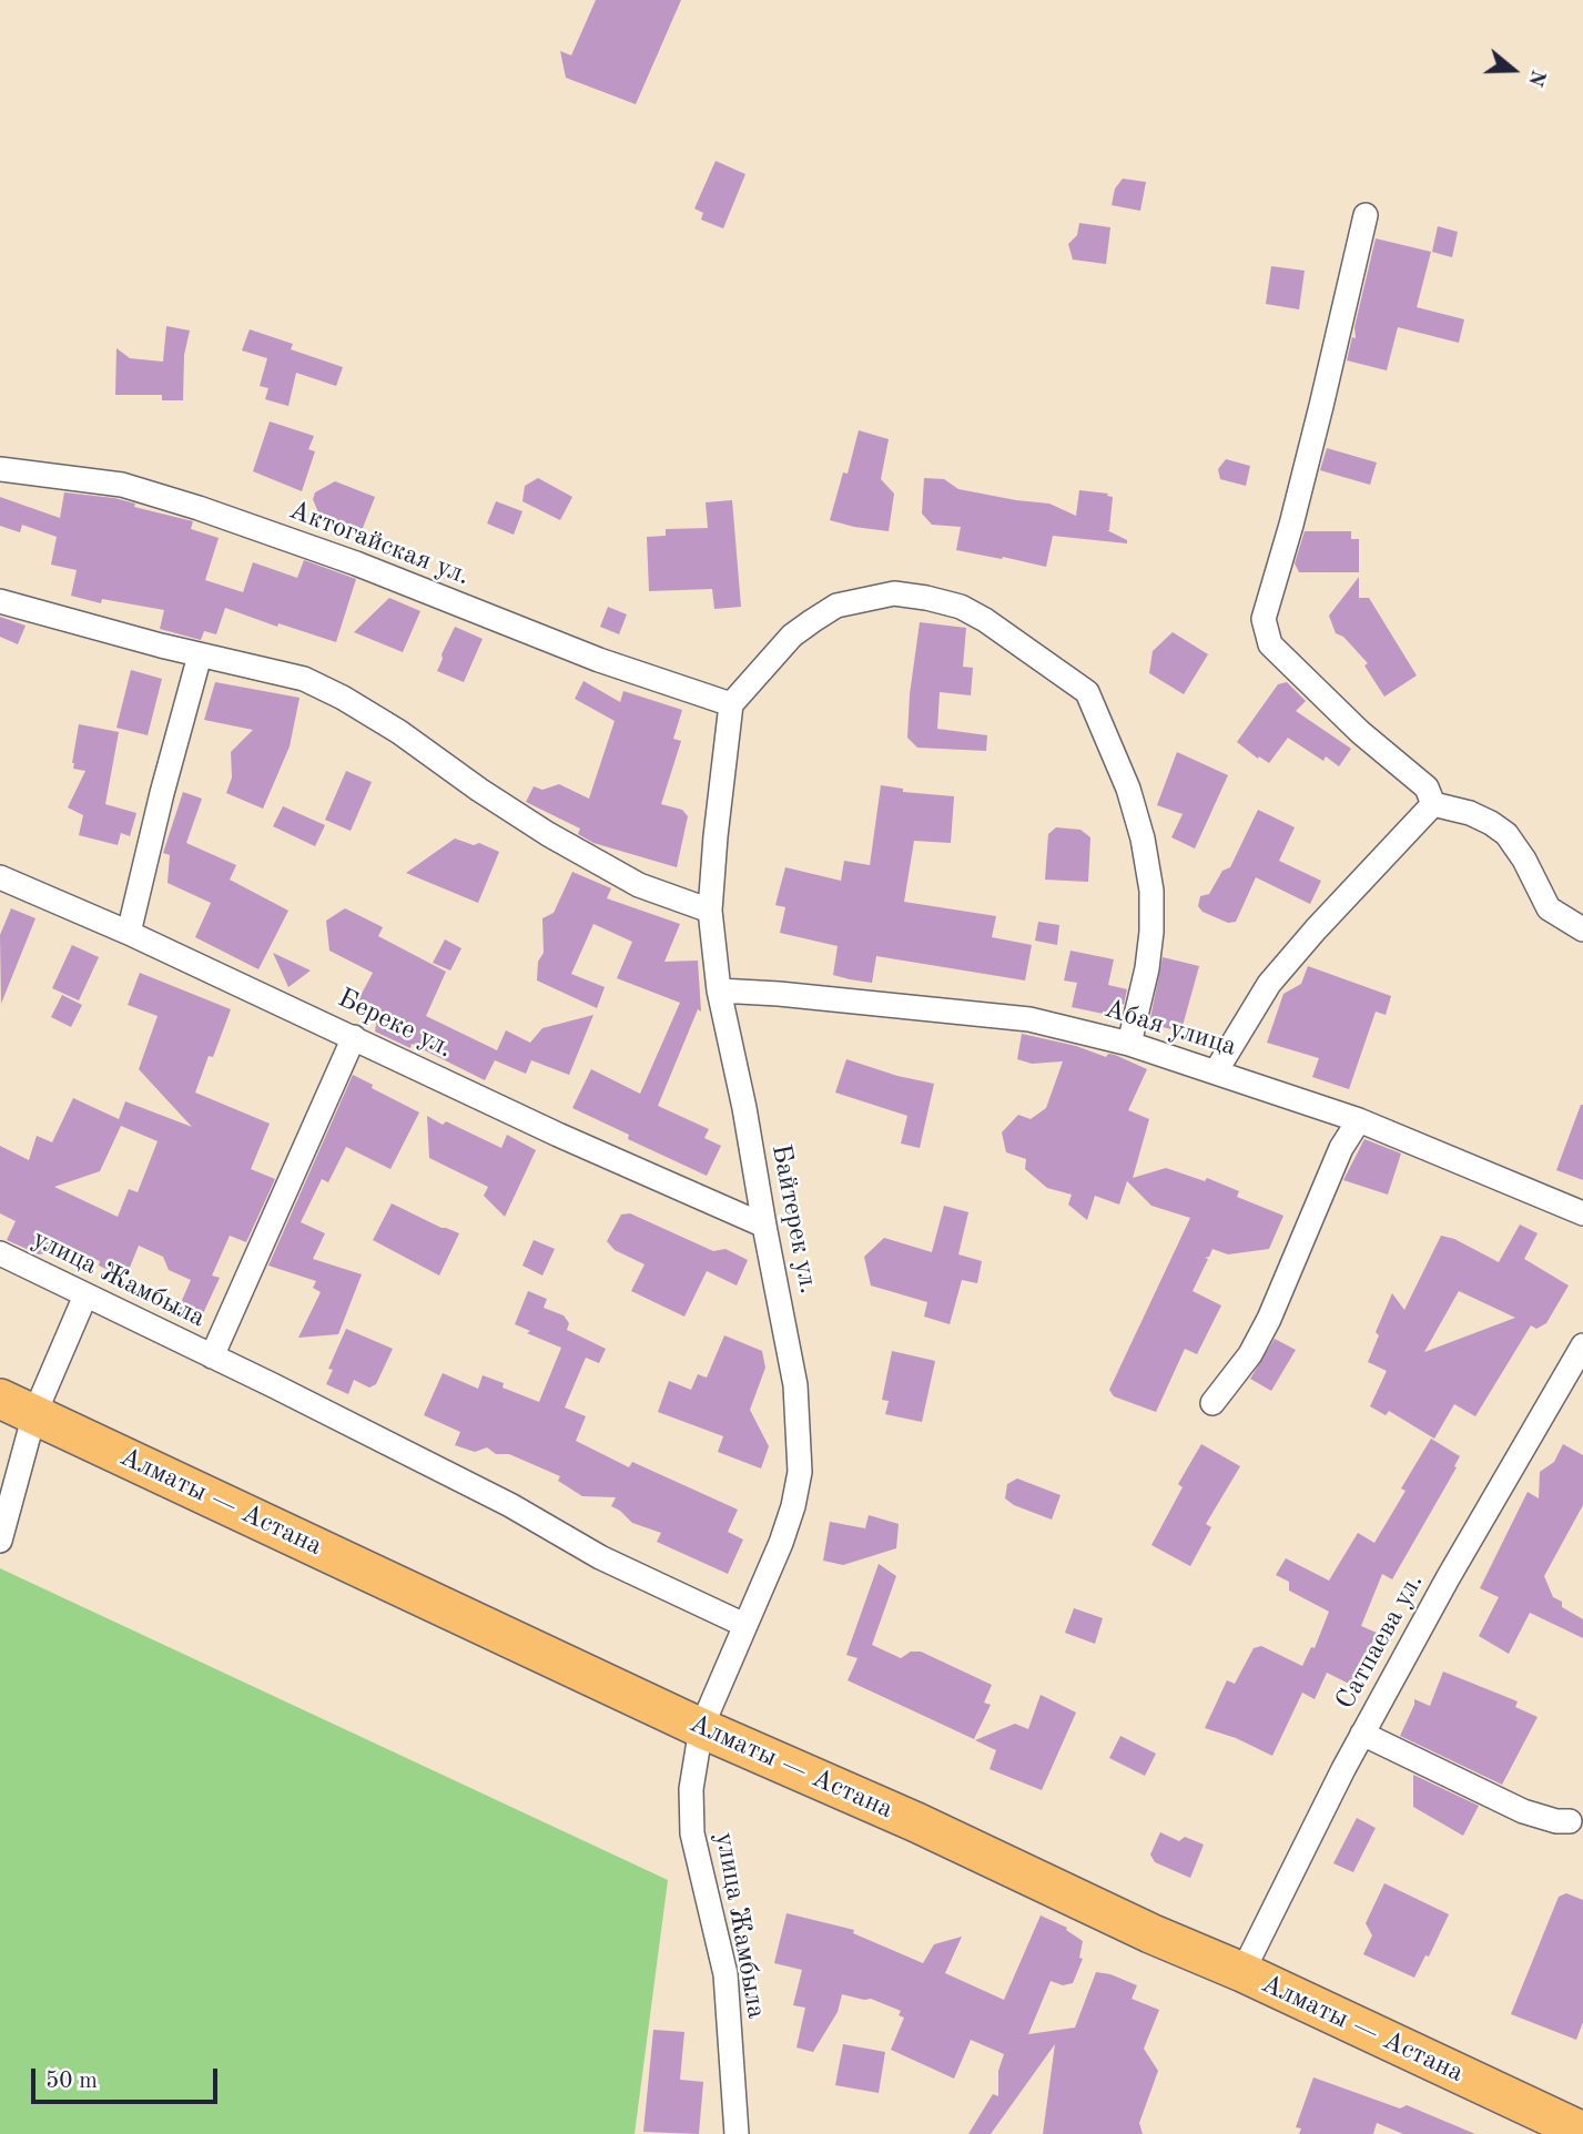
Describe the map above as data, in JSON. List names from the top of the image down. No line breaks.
{"streets":{"highway":["Алматы — Астана"],"street":["Актогайская ул.","Береке ул.","Абая улица","Байтерек ул.","улица Жамбыла","Сатпаева ул."]},"crossings":[["Актогайская ул.","Байтерек ул."],["Береке ул.","Байтерек ул."],["Абая улица","Байтерек ул."],["Байтерек ул.","улица Жамбыла"],["Байтерек ул.","Алматы — Астана"],["улица Жамбыла","Алматы — Астана"],["Алматы — Астана","Сатпаева ул."]],"scale_bar":"50 m","north":"right"}
